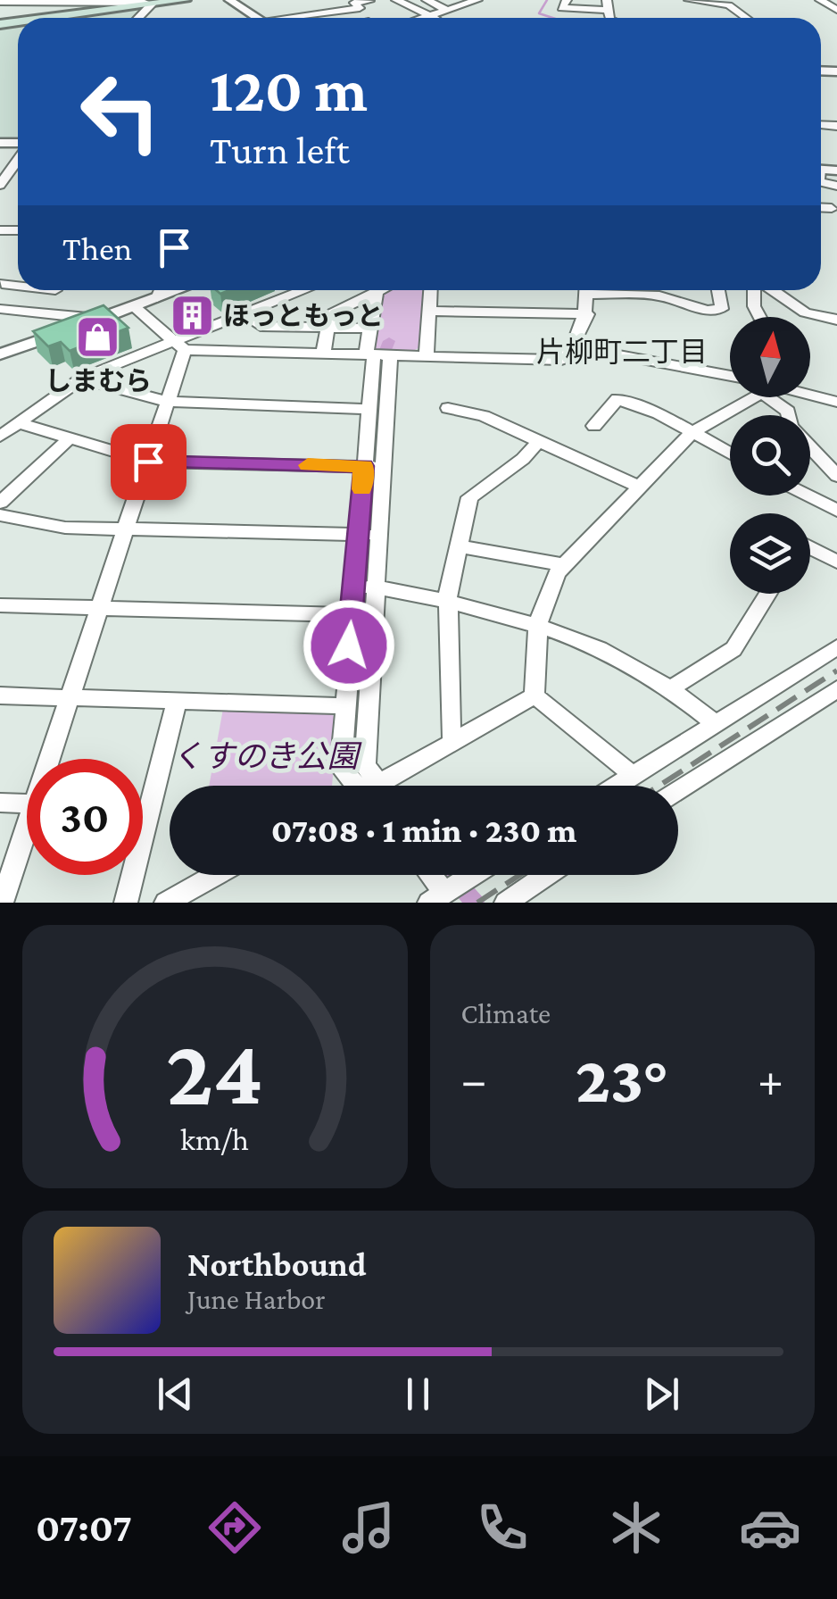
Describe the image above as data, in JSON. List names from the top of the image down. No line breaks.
{"districts":["片柳町二丁目"],"parks":["くすのき公園"],"places":{"building":["ほっともっと"],"shop":["しまむら"]},"north":"top","page":{"turn":["120 m","Turn left"],"then":"Then","limit":"30","trip":"07:08 · 1 min · 230 m","tile":"Climate","heat":["−","23°","+"],"song":["Northbound","June Harbor"],"tabs":"07:07","gauge":["24","km/h"]}}
